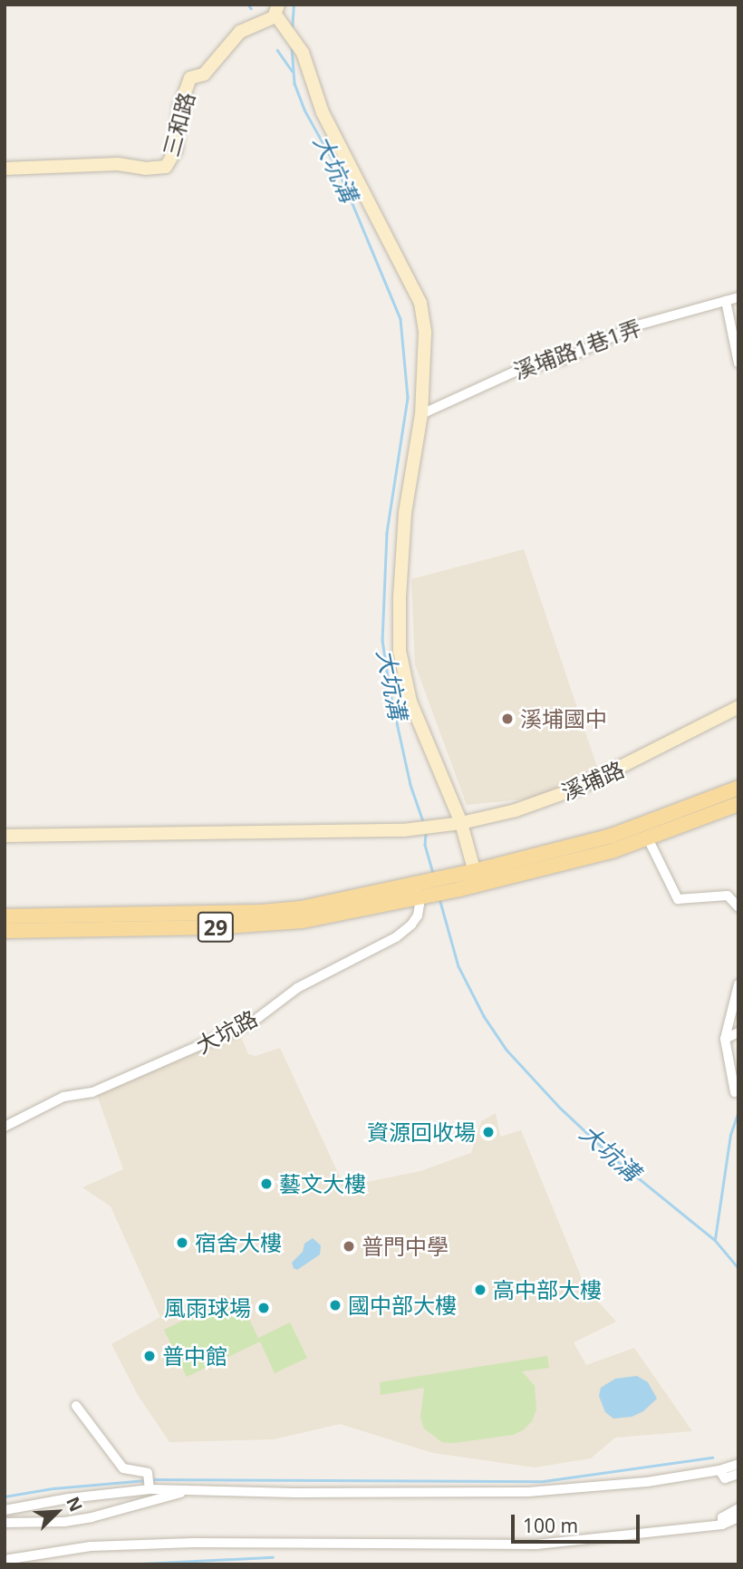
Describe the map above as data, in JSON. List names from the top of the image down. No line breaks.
{"streets":{"main road":["29"],"street":["三和路","溪埔路1巷1弄","溪埔路","大坑路"]},"crossings":[["29","大坑路"]],"water":["大坑溝"],"places":["溪埔國中","資源回收場","藝文大樓","宿舍大樓","普門中學","高中部大樓","國中部大樓","風雨球場","普中館"],"scale_bar":"100 m","north":"top right"}
